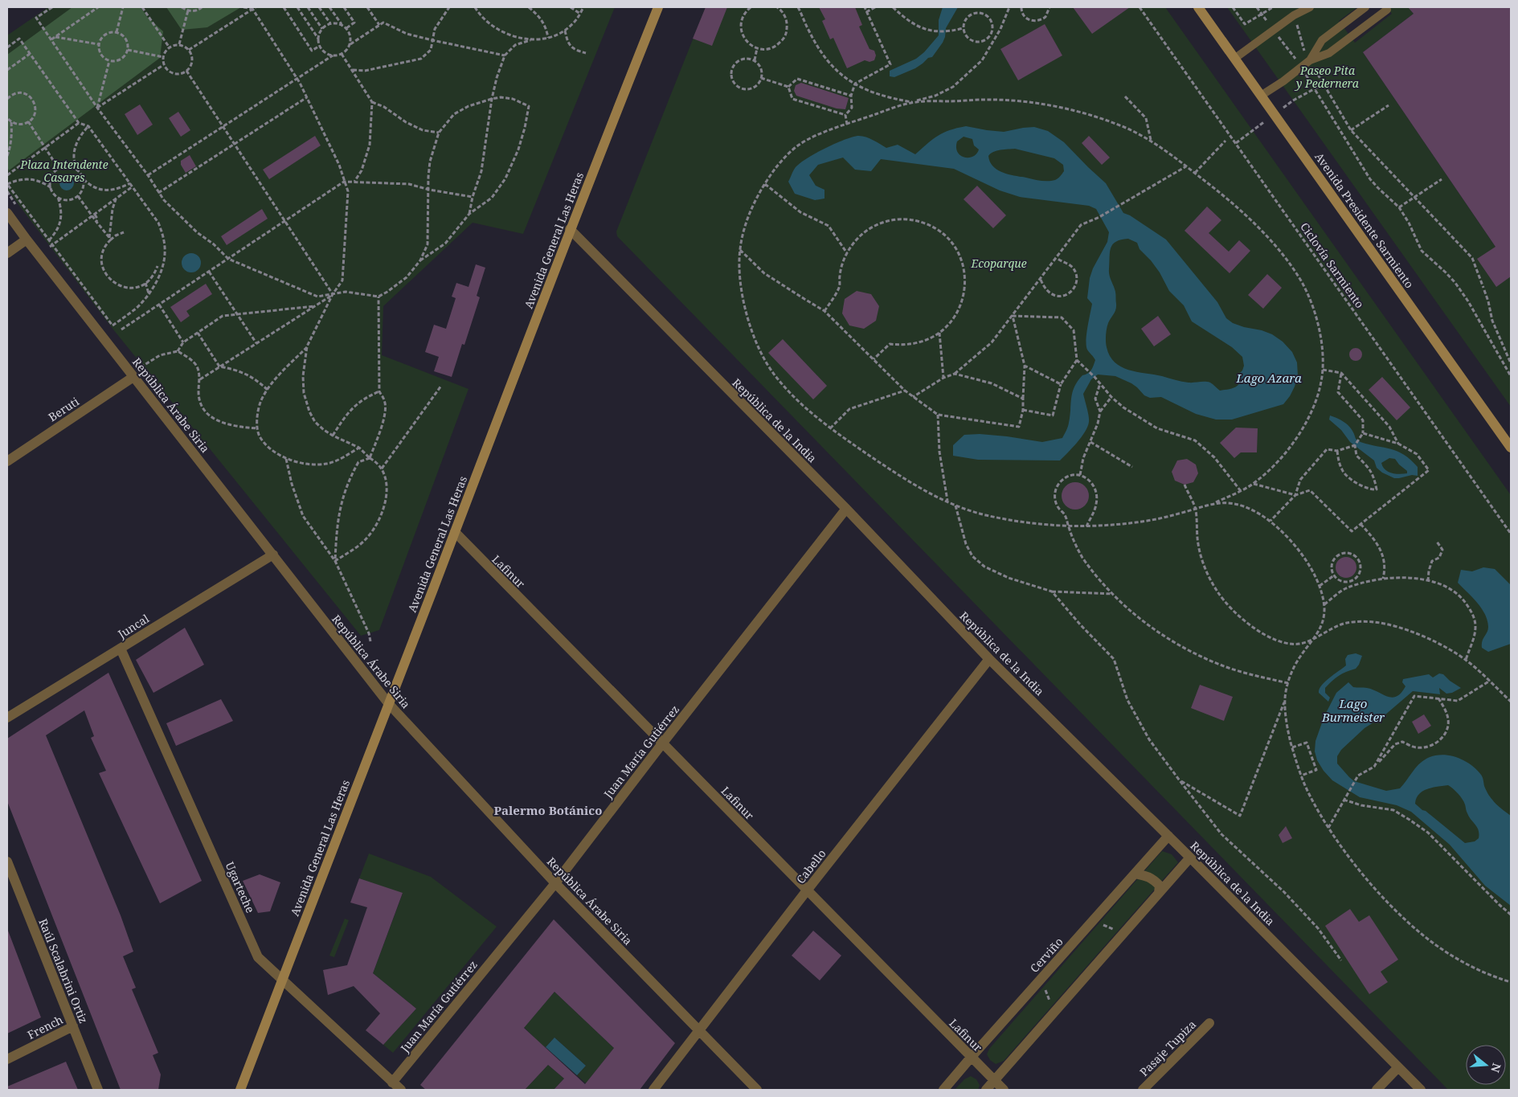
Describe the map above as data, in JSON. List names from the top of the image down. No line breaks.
{"streets":{"main road":["Avenida Presidente Sarmiento","Avenida General Las Heras"],"street":["República Árabe Siria","Beruti","República de la India","Lafinur","Juncal","Juan María Gutiérrez","Cabello","Ugarteche","Cerviño","Raúl Scalabrini Ortiz","French","Pasaje Tupiza"],"path":["Ciclovía Sarmiento"]},"crossings":[["Avenida General Las Heras","República Árabe Siria"],["Avenida General Las Heras","República de la India"],["Avenida General Las Heras","Lafinur"],["Avenida General Las Heras","Ugarteche"],["República Árabe Siria","Beruti"],["República Árabe Siria","Juncal"],["República Árabe Siria","Juan María Gutiérrez"],["República Árabe Siria","Cabello"],["República de la India","Juan María Gutiérrez"],["República de la India","Cabello"],["República de la India","Cerviño"],["Lafinur","Juan María Gutiérrez"],["Lafinur","Cabello"],["Lafinur","Cerviño"],["Juncal","Ugarteche"],["Juan María Gutiérrez","Ugarteche"],["Raúl Scalabrini Ortiz","French"]],"districts":["Palermo Botánico"],"water":["Lago Azara","Lago Burmeister"],"parks":["Paseo Pita y Pedernera","Plaza Intendente Casares","Ecoparque"],"north":"right"}
